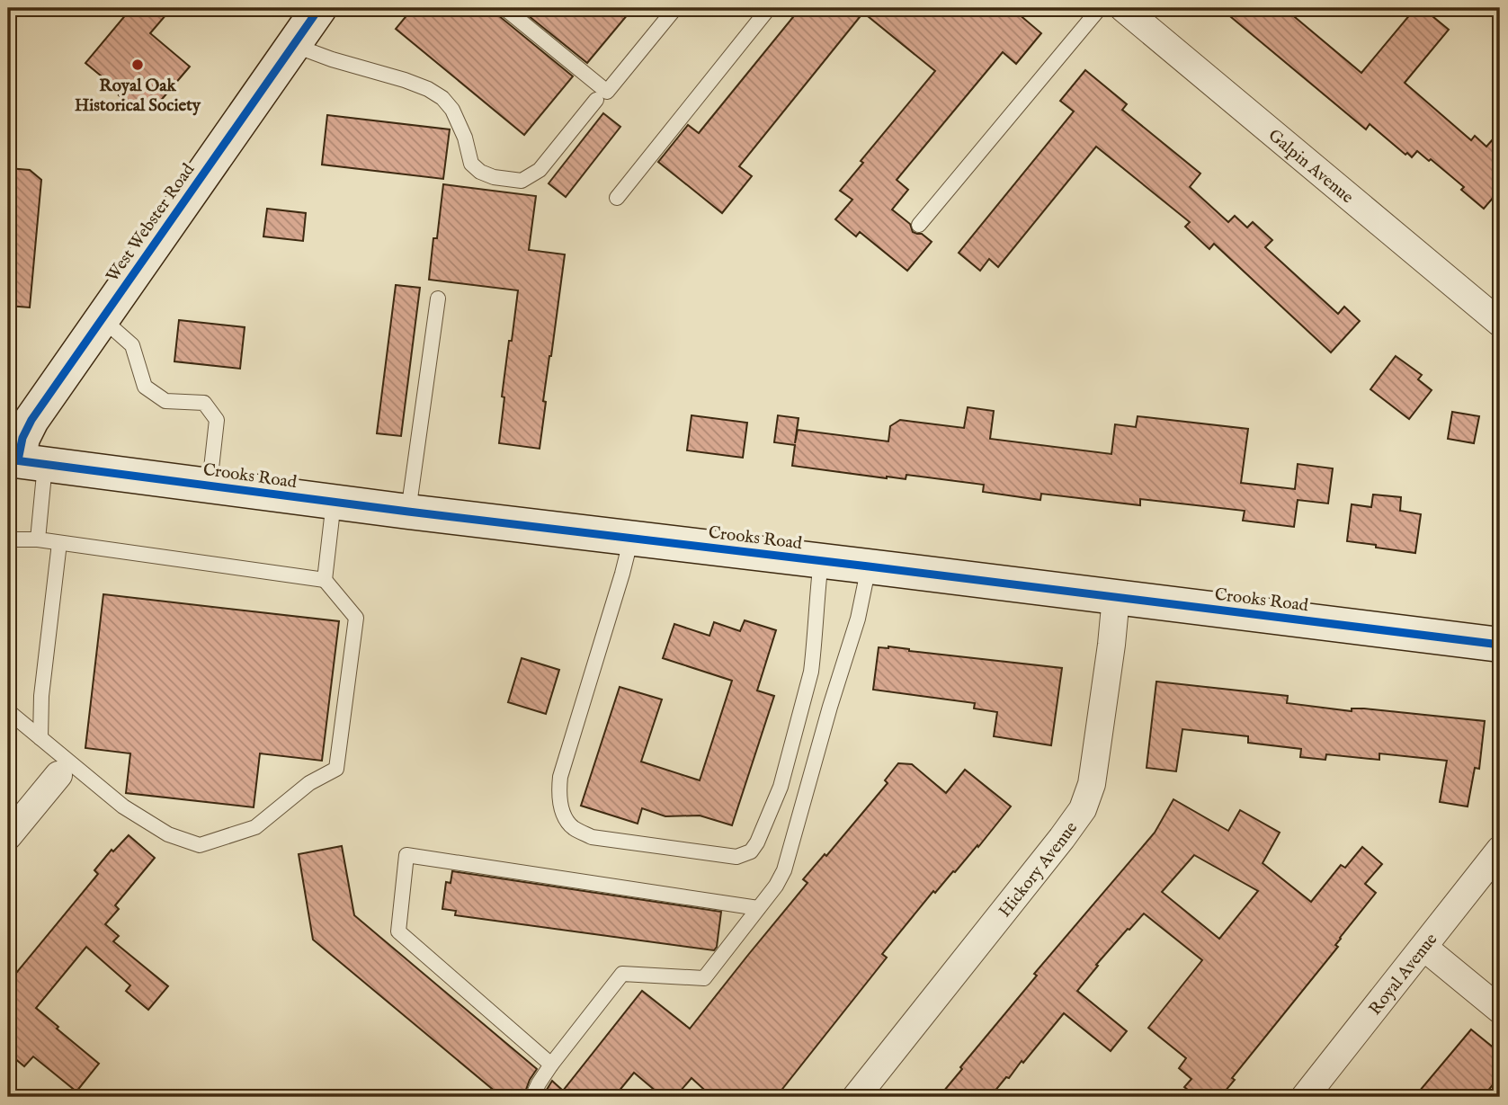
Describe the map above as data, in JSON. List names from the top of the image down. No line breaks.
{"streets":{"main road":["West Webster Road","Crooks Road"],"street":["Galpin Avenue","Hickory Avenue","Royal Avenue"]},"crossings":[["West Webster Road","Crooks Road"],["Crooks Road","Hickory Avenue"]],"places":["Royal Oak Historical Society"]}
